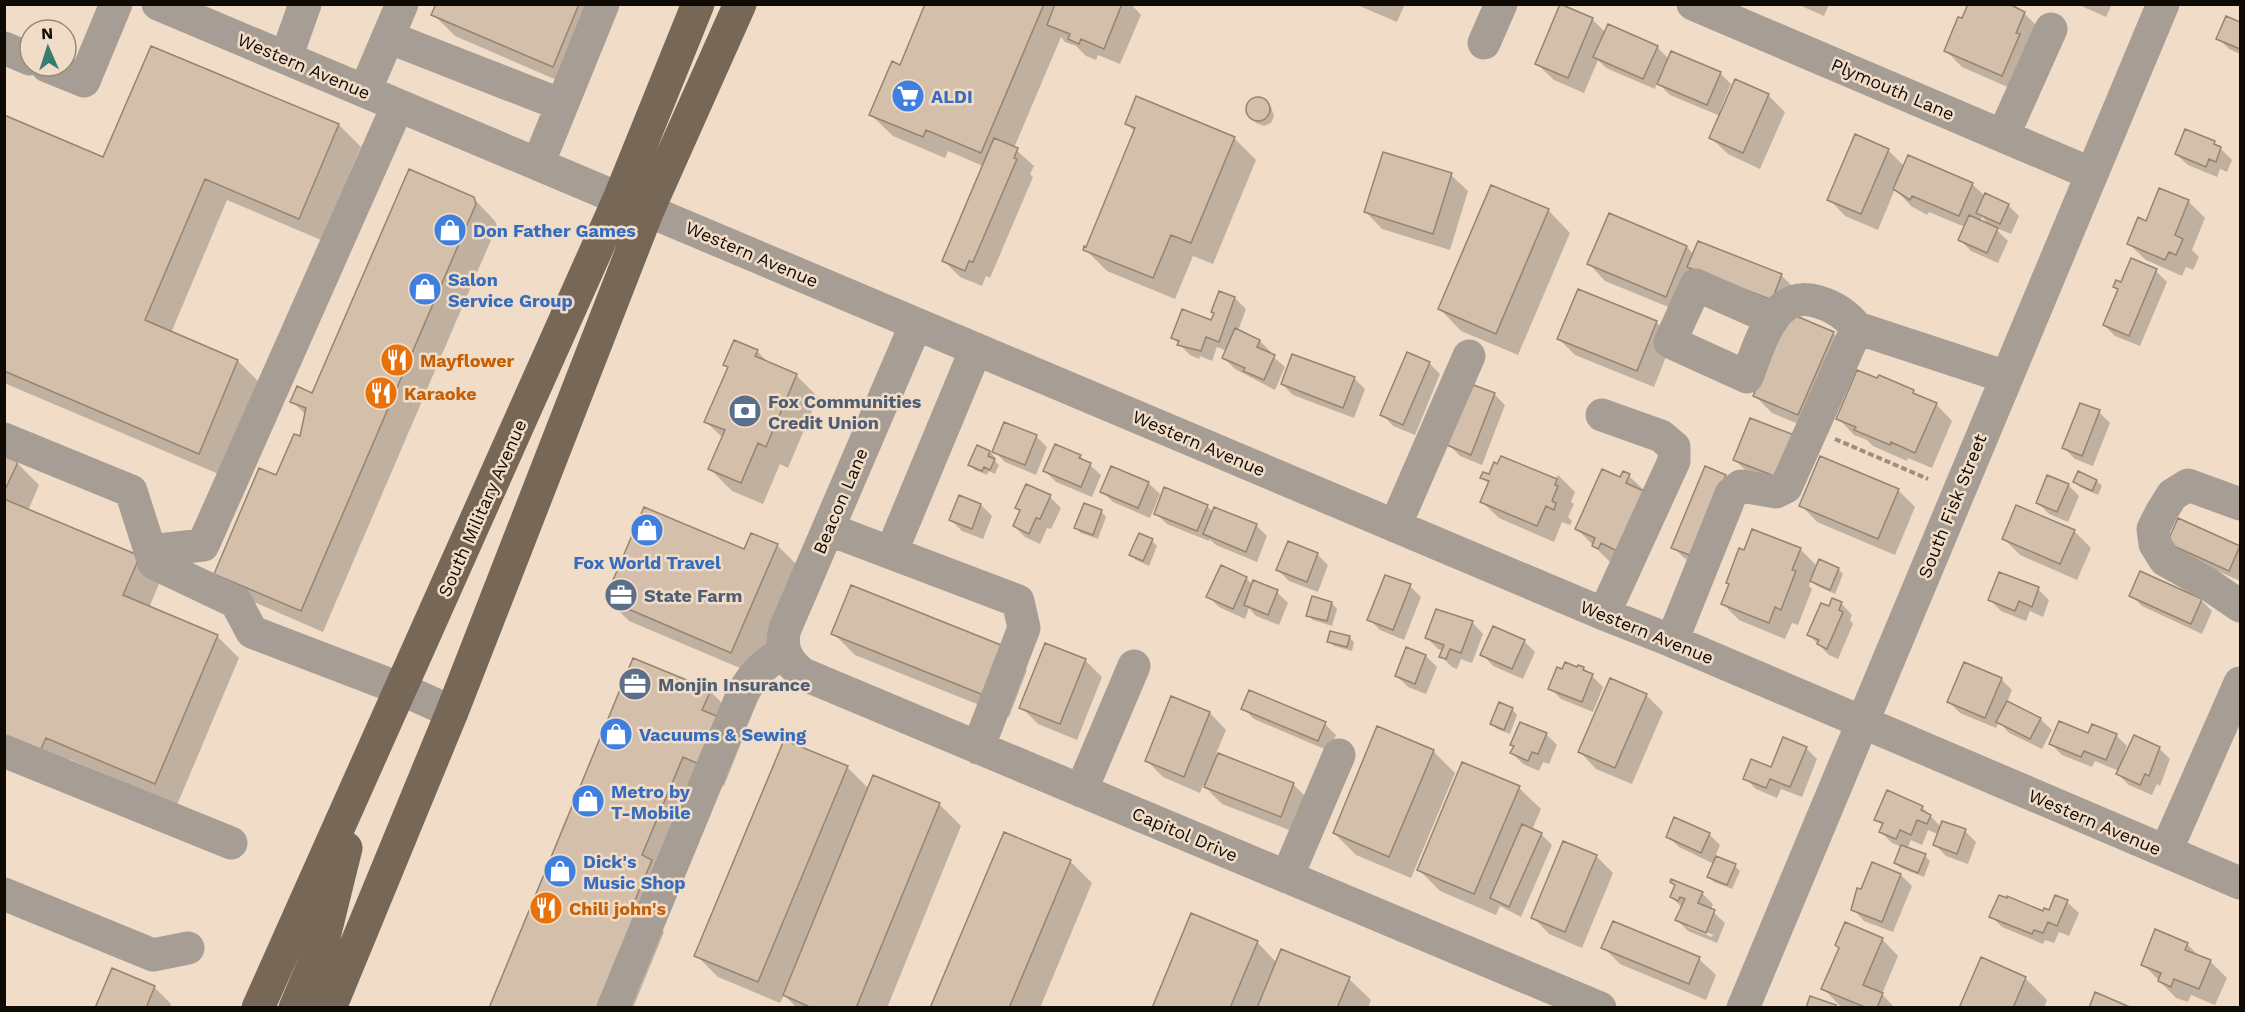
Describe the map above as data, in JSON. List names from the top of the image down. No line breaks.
{"streets":{"main road":["South Military Avenue"],"street":["Western Avenue","Plymouth Lane","Beacon Lane","South Fisk Street","Capitol Drive"]},"crossings":[["Western Avenue","Beacon Lane"],["Western Avenue","South Fisk Street"],["Western Avenue","South Military Avenue"],["Plymouth Lane","South Fisk Street"],["Beacon Lane","Capitol Drive"]],"places":{"supermarket":["ALDI"],"shop":["Don Father Games","Salon Service Group","Fox World Travel","Vacuums & Sewing","Metro by T-Mobile","Dick's Music Shop"],"restaurant":["Mayflower","Karaoke","Chili john's"],"bank":["Fox Communities Credit Union"],"office":["State Farm","Monjin Insurance"]},"north":"top"}
